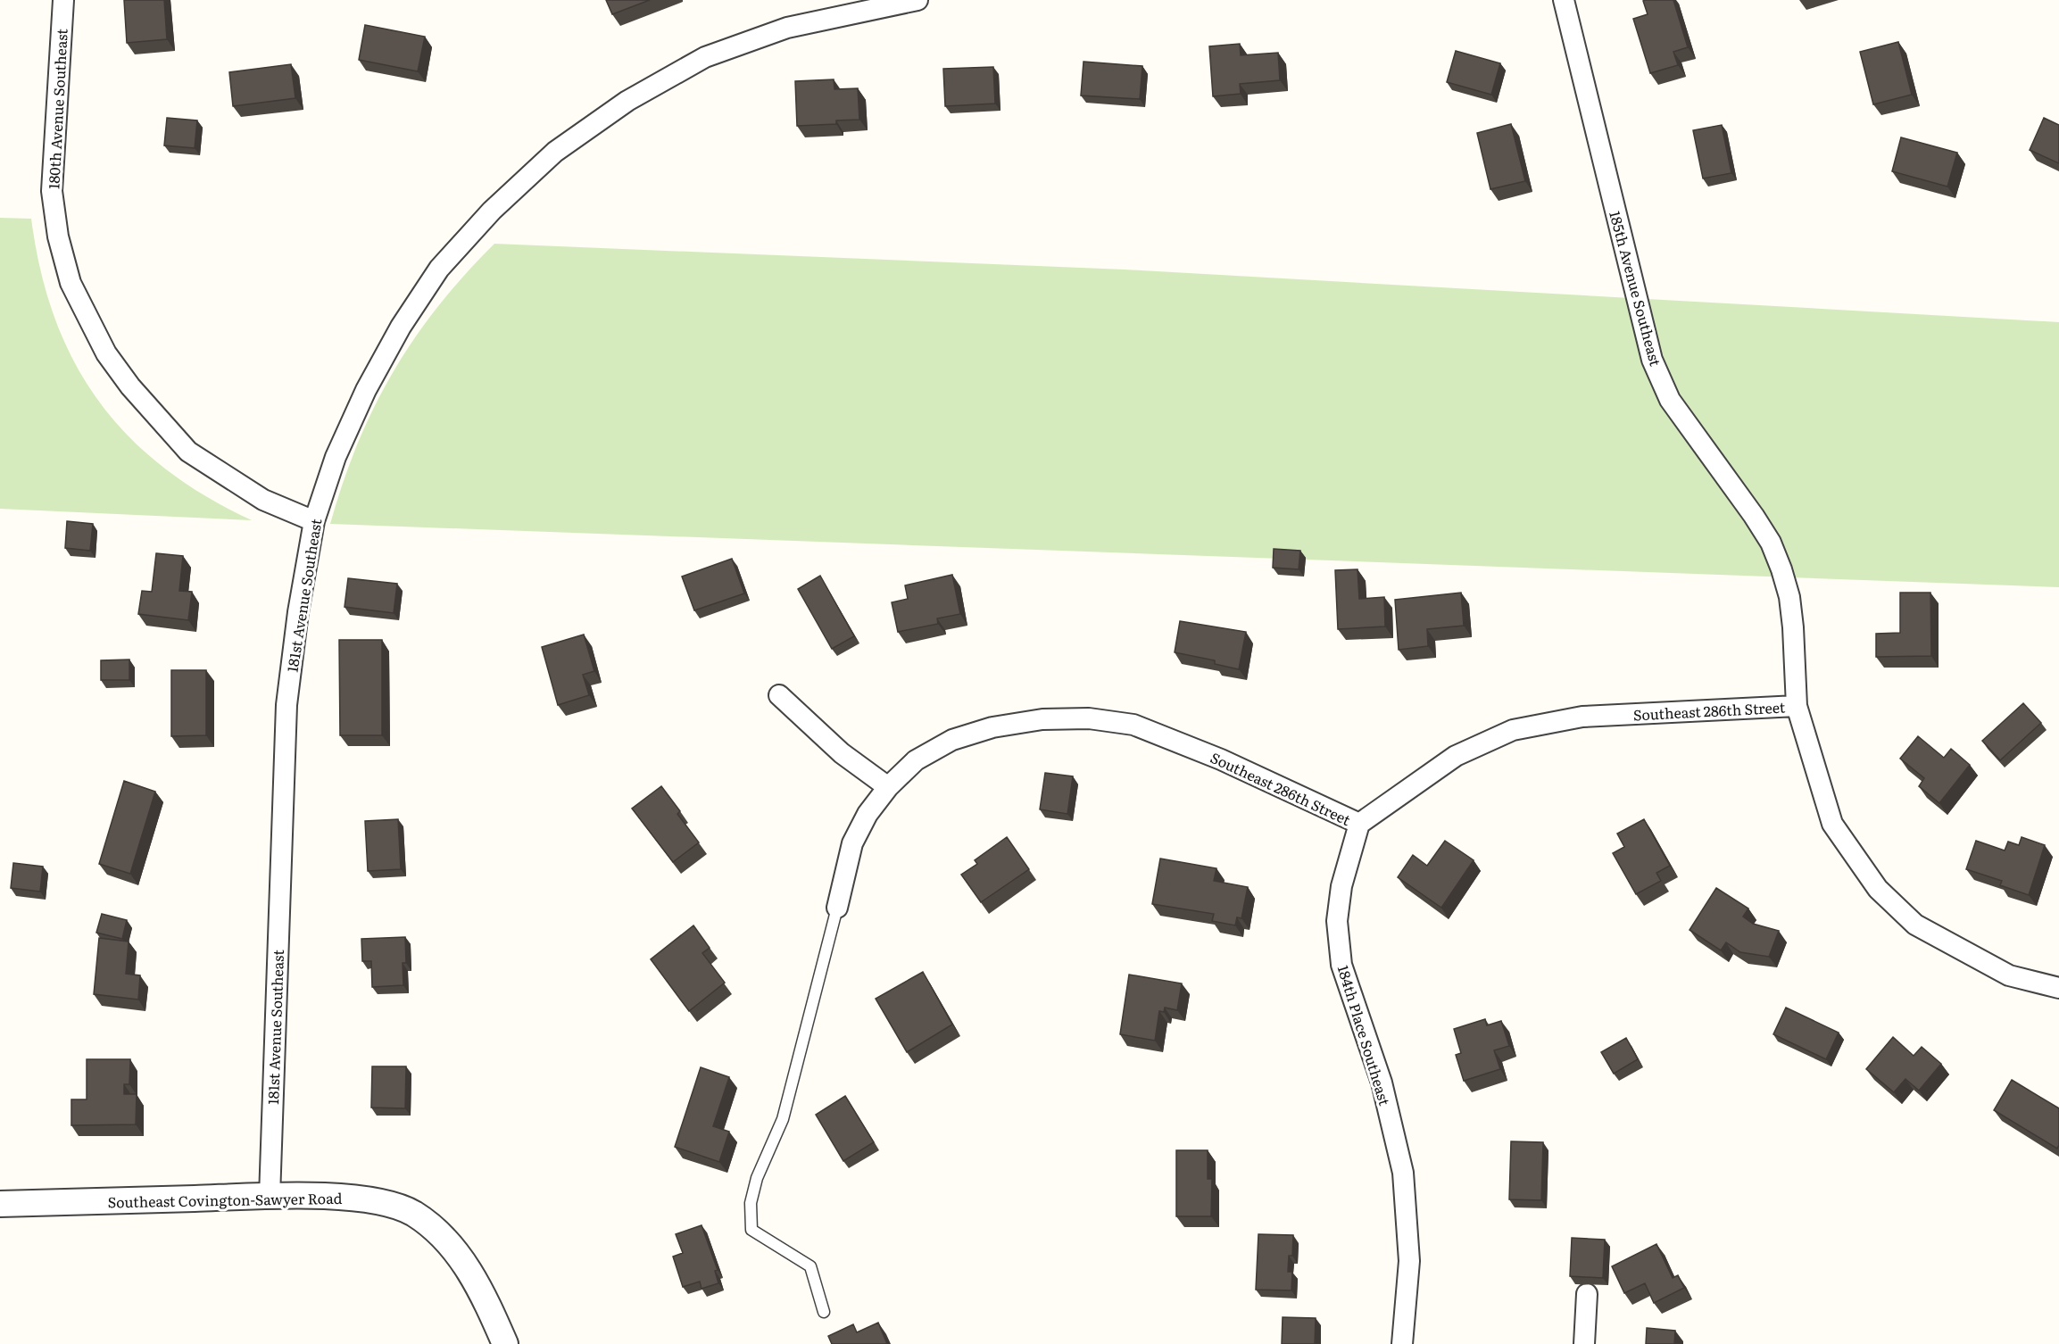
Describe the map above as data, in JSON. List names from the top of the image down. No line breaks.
{"streets":{"street":["180th Avenue Southeast","185th Avenue Southeast","181st Avenue Southeast","Southeast 286th Street","184th Place Southeast","Southeast Covington-Sawyer Road"]},"crossings":[["180th Avenue Southeast","181st Avenue Southeast"],["185th Avenue Southeast","Southeast 286th Street"],["181st Avenue Southeast","Southeast Covington-Sawyer Road"],["Southeast 286th Street","184th Place Southeast"]]}
